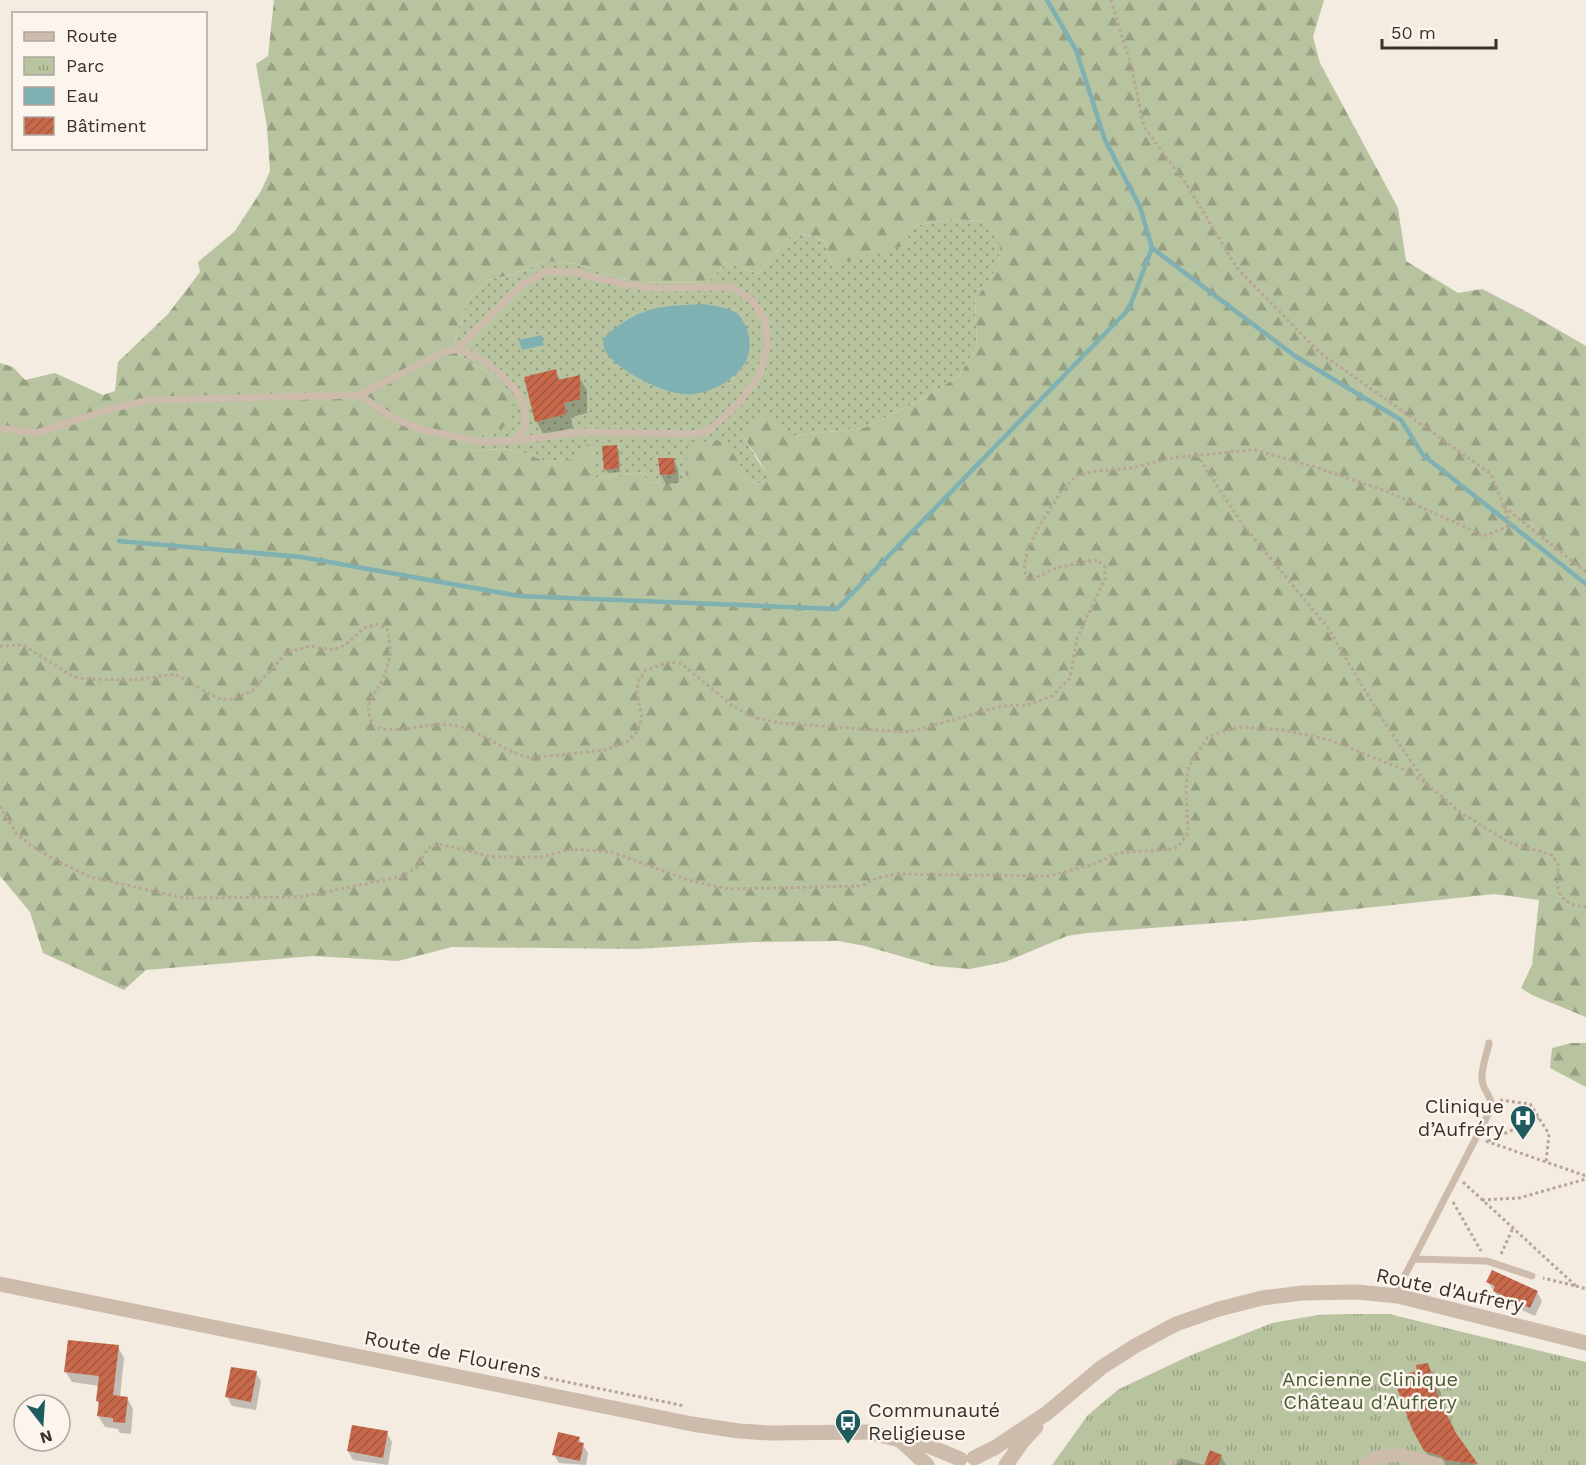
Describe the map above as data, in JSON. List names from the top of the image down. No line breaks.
{"streets":{"street":["Route d'Aufrery","Route de Flourens"]},"crossings":[["Route d'Aufrery","Route de Flourens"]],"parks":["Ancienne Clinique Château d'Aufrery"],"places":{"hospital":["Clinique d’Aufréry"],"bus stop":["Communauté Religieuse"]},"legend":["Route","Parc","Eau","Bâtiment"],"scale_bar":"50 m","north":"bottom"}
